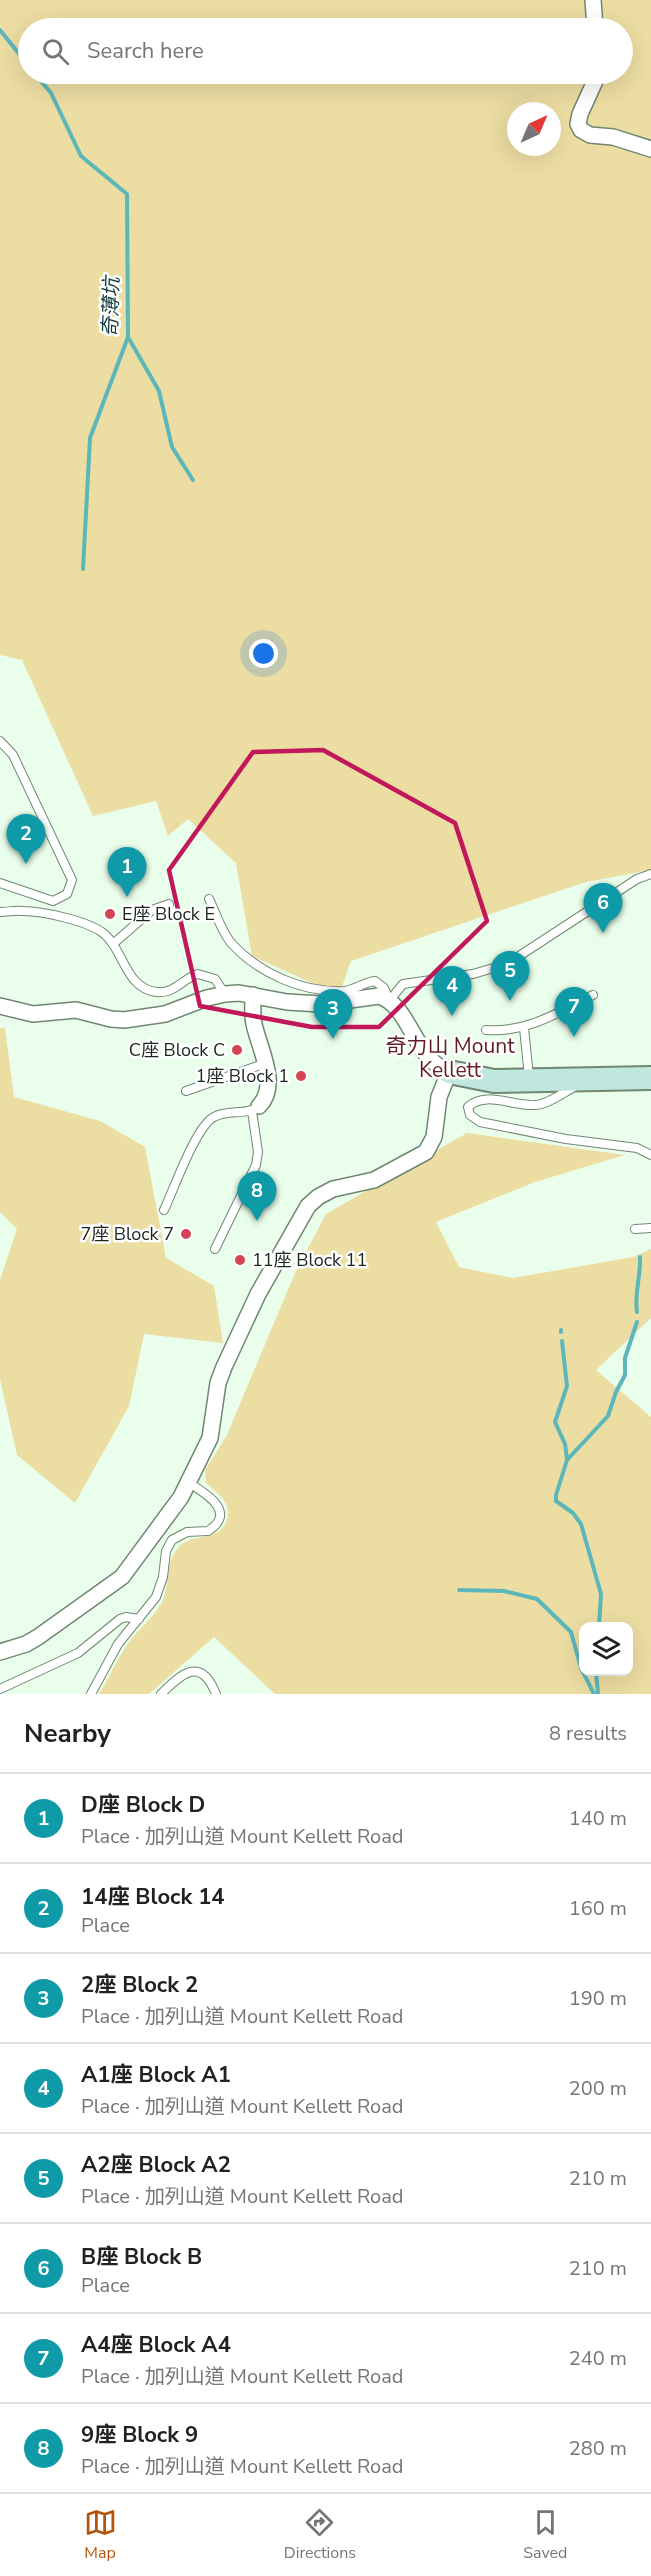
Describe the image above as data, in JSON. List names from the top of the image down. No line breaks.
{"districts":["奇力山 Mount Kellett"],"water":["奇薄坑"],"places":["E座 Block E","C座 Block C","1座 Block 1","7座 Block 7","11座 Block 11"],"north":"top right","page":{"search":"Search here","pins":["2","1","6","5","4","7","3","8"],"heading":["Nearby","8 results"],"list":[{"mark":"1","name":"D座 Block D","note":"Place · 加列山道 Mount Kellett Road","value":"140 m"},{"mark":"2","name":"14座 Block 14","note":"Place","value":"160 m"},{"mark":"3","name":"2座 Block 2","note":"Place · 加列山道 Mount Kellett Road","value":"190 m"},{"mark":"4","name":"A1座 Block A1","note":"Place · 加列山道 Mount Kellett Road","value":"200 m"},{"mark":"5","name":"A2座 Block A2","note":"Place · 加列山道 Mount Kellett Road","value":"210 m"},{"mark":"6","name":"B座 Block B","note":"Place","value":"210 m"},{"mark":"7","name":"A4座 Block A4","note":"Place · 加列山道 Mount Kellett Road","value":"240 m"},{"mark":"8","name":"9座 Block 9","note":"Place · 加列山道 Mount Kellett Road","value":"280 m"}],"nav":["Map","Directions","Saved"]}}
